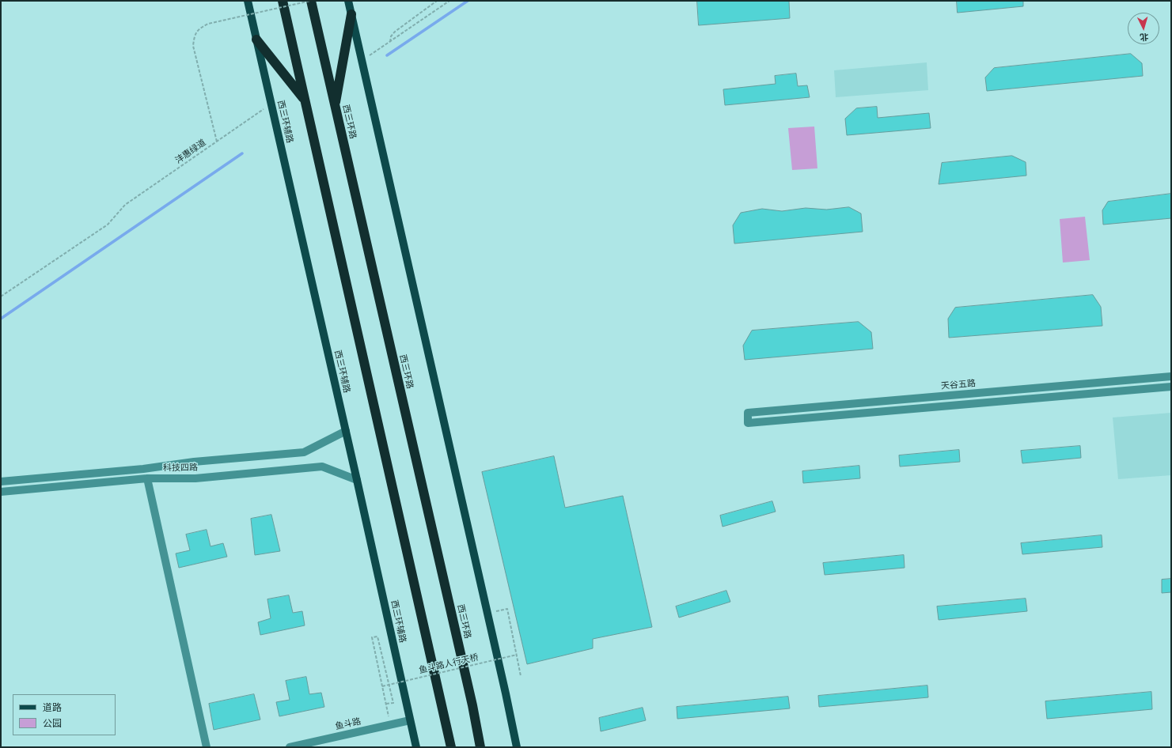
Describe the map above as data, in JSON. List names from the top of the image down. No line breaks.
{"streets":{"highway":["西三环路"],"main road":["西三环辅路"],"street":["天谷五路","科技四路","鱼斗路"],"path":["沣惠绿道","鱼斗路人行天桥"]},"crossings":[["西三环辅路","科技四路"],["西三环辅路","鱼斗路"],["西三环路","沣惠绿道"]],"legend":["道路","公园"],"north":"bottom"}
